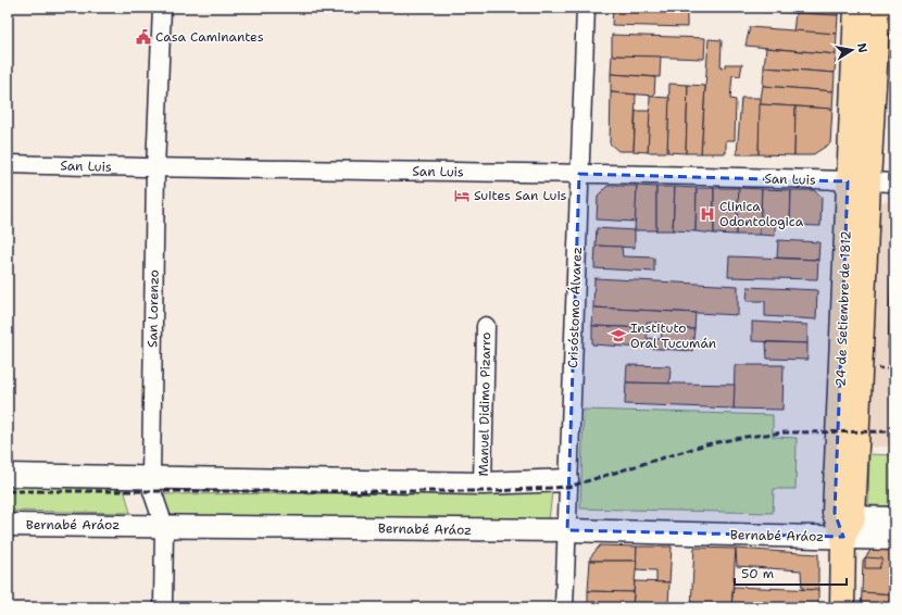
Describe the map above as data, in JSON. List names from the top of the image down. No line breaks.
{"streets":{"main road":["24 de Setiembre de 1812"],"street":["San Luis","Crisóstomo Álvarez","San Lorenzo","Manuel Didimo Pizarro","Bernabé Aráoz"]},"crossings":[["San Luis","Crisóstomo Álvarez"],["San Luis","San Lorenzo"],["San Luis","24 de Setiembre de 1812"],["Crisóstomo Álvarez","Bernabé Aráoz"],["San Lorenzo","Bernabé Aráoz"],["24 de Setiembre de 1812","Bernabé Aráoz"]],"places":{"public building":["Casa Caminantes"],"hotel":["Suites San Luis"],"hospital":["Clinica Odontologica"],"school or university":["Instituto Oral Tucumán"]},"scale_bar":"50 m","north":"right"}
